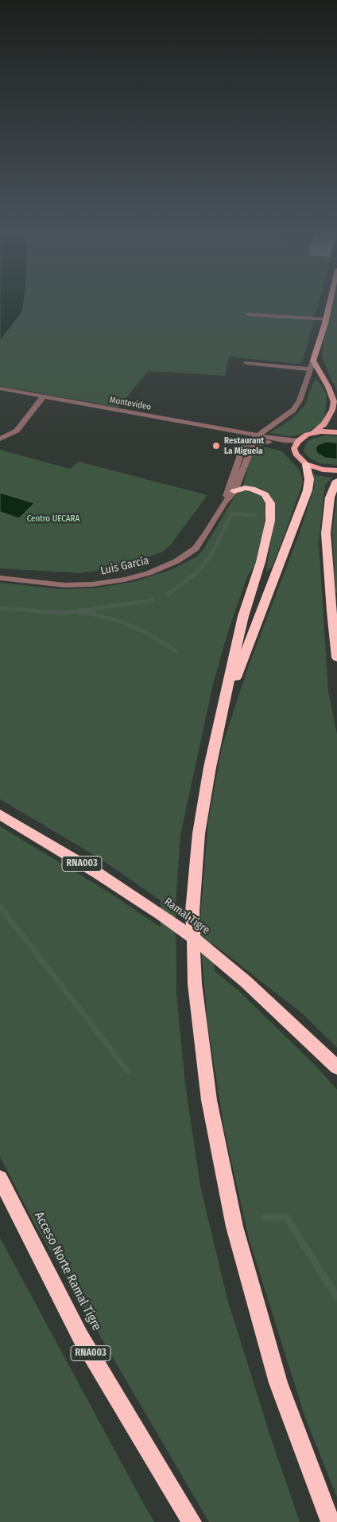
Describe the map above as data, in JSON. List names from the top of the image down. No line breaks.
{"streets":{"highway":["RNA003","Ramal Tigre","Acceso Norte Ramal Tigre"],"main road":["Luis García"],"street":["Montevideo"]},"crossings":[["Montevideo","Luis García"]],"parks":["Centro UECARA"],"places":["Restaurant La Miguela"]}
